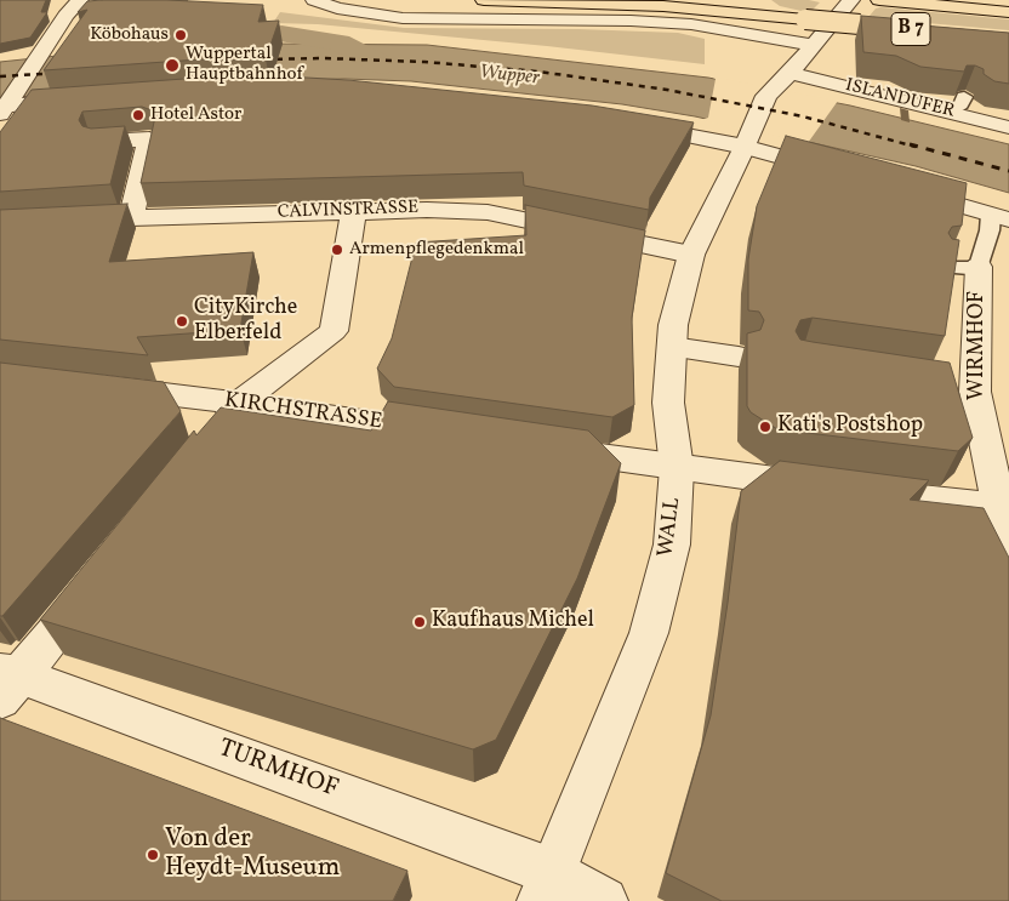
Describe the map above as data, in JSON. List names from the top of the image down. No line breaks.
{"streets":{"main road":["B 7"],"street":["ISLANDUFER","CALVINSTRASSE","WIRMHOF","KIRCHSTRASSE","WALL","TURMHOF"]},"crossings":[["ISLANDUFER","WALL"],["CALVINSTRASSE","WALL"],["WALL","TURMHOF"]],"water":["Wupper"],"places":["Köbohaus","Wuppertal Hauptbahnhof","Hotel Astor","Armenpflegedenkmal","CityKirche Elberfeld","Kati's Postshop","Kaufhaus Michel","Von der Heydt-Museum"]}
